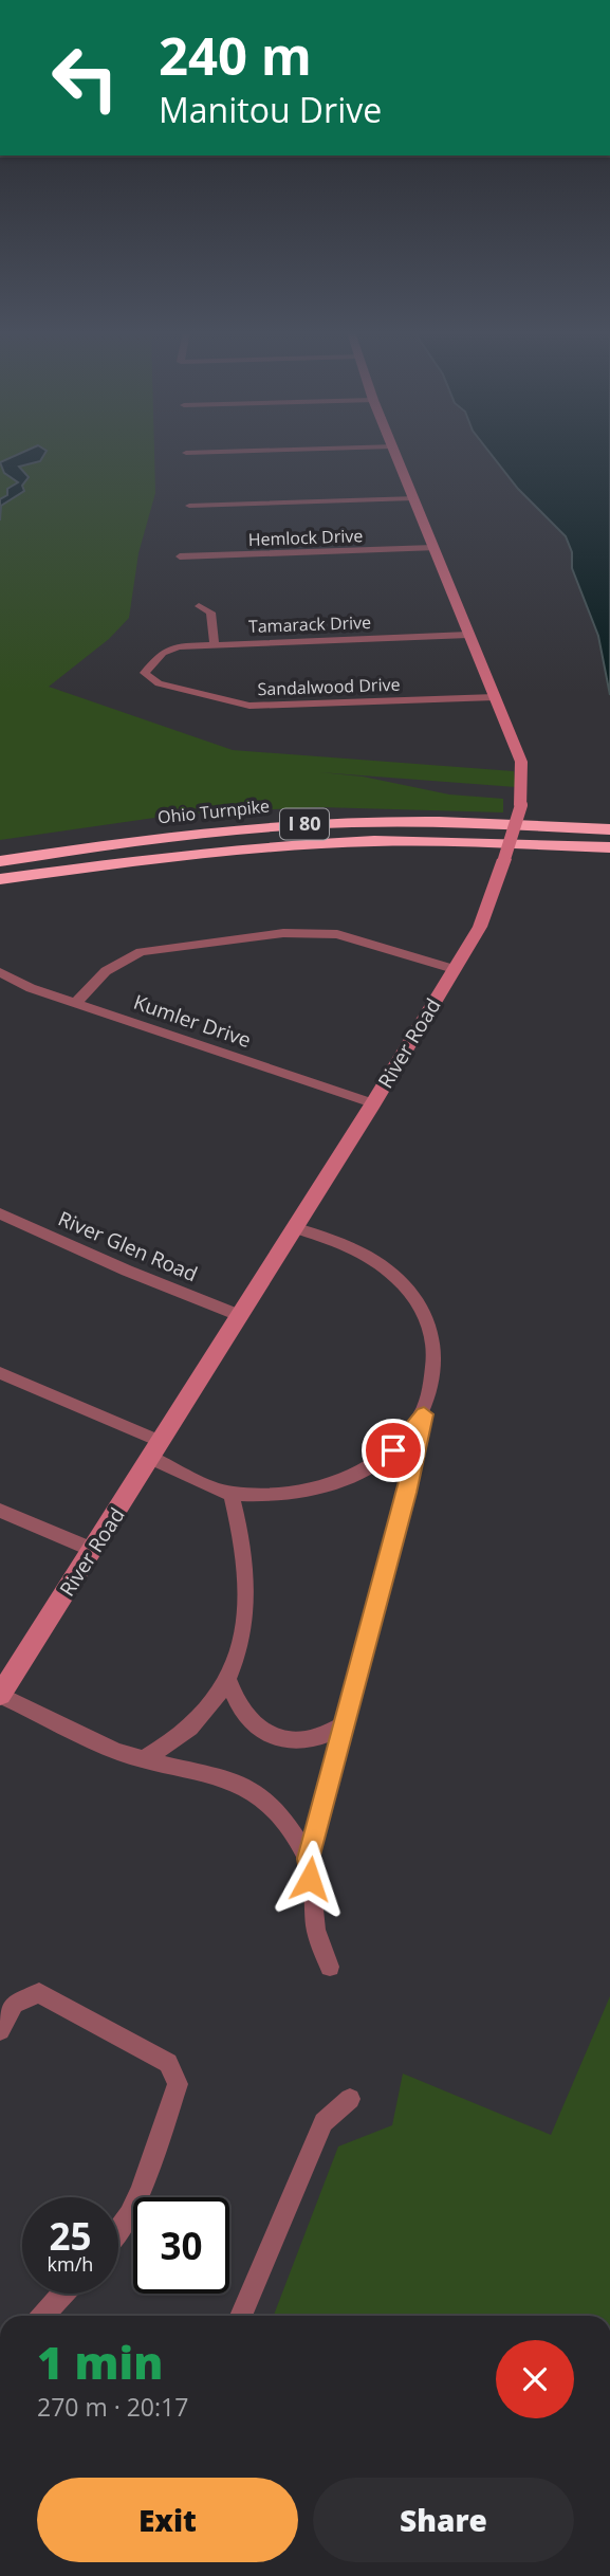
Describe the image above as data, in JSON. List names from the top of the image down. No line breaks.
{"streets":{"highway":["Ohio Turnpike","I 80"],"street":["Hemlock Drive","Tamarack Drive","Sandalwood Drive","Kumler Drive","River Road","River Glen Road"]},"crossings":[["Hemlock Drive","River Road"],["Tamarack Drive","Sandalwood Drive"],["Tamarack Drive","River Road"],["Sandalwood Drive","River Road"],["Kumler Drive","River Road"],["River Road","River Glen Road"]],"page":{"turn":["240 m","Manitou Drive"],"speed":"25 km/h","limit":"30","heading":["1 min","270 m · 20:17"],"buttons":["Exit","Share"]}}
